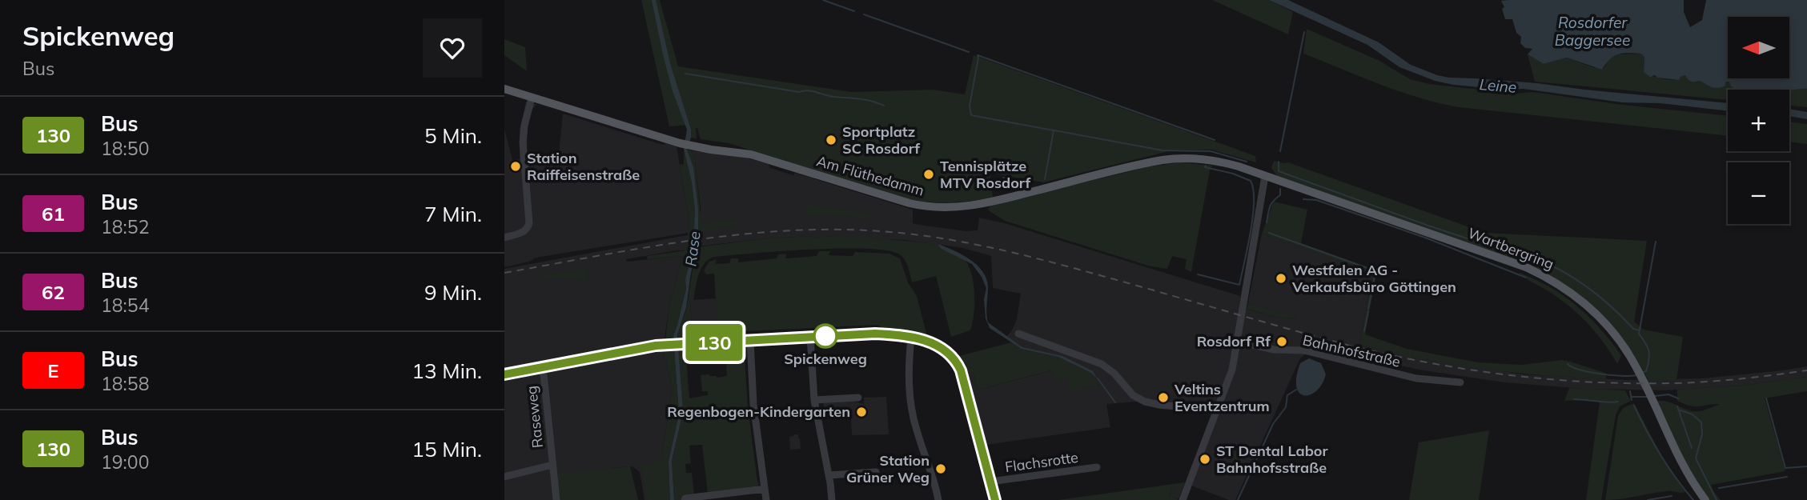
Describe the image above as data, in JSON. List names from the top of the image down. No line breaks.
{"streets":{"main road":["Am Flüthedamm","Wartbergring"],"street":["Bahnhofstraße","Raseweg","Flachsrotte"]},"crossings":[["Am Flüthedamm","Wartbergring"]],"water":["Rosdorfer Baggersee","Leine","Rase"],"places":["Sportplatz SC Rosdorf","Station Raiffeisenstraße","Tennisplätze MTV Rosdorf","Westfalen AG - Verkaufsbüro Göttingen","Spickenweg","Rosdorf Rf","Veltins Eventzentrum","Regenbogen-Kindergarten","ST Dental Labor Bahnhofsstraße","Station Grüner Weg"],"lines":["bus line 130"],"north":"left","page":{"heading":["Spickenweg","Bus"],"on_map":"130","map_buttons":["+","−"],"list":[{"mark":"130","name":"Bus","note":"18:50","value":"5 Min."},{"mark":"61","name":"Bus","note":"18:52","value":"7 Min."},{"mark":"62","name":"Bus","note":"18:54","value":"9 Min."},{"mark":"E","name":"Bus","note":"18:58","value":"13 Min."},{"mark":"130","name":"Bus","note":"19:00","value":"15 Min."}]}}
